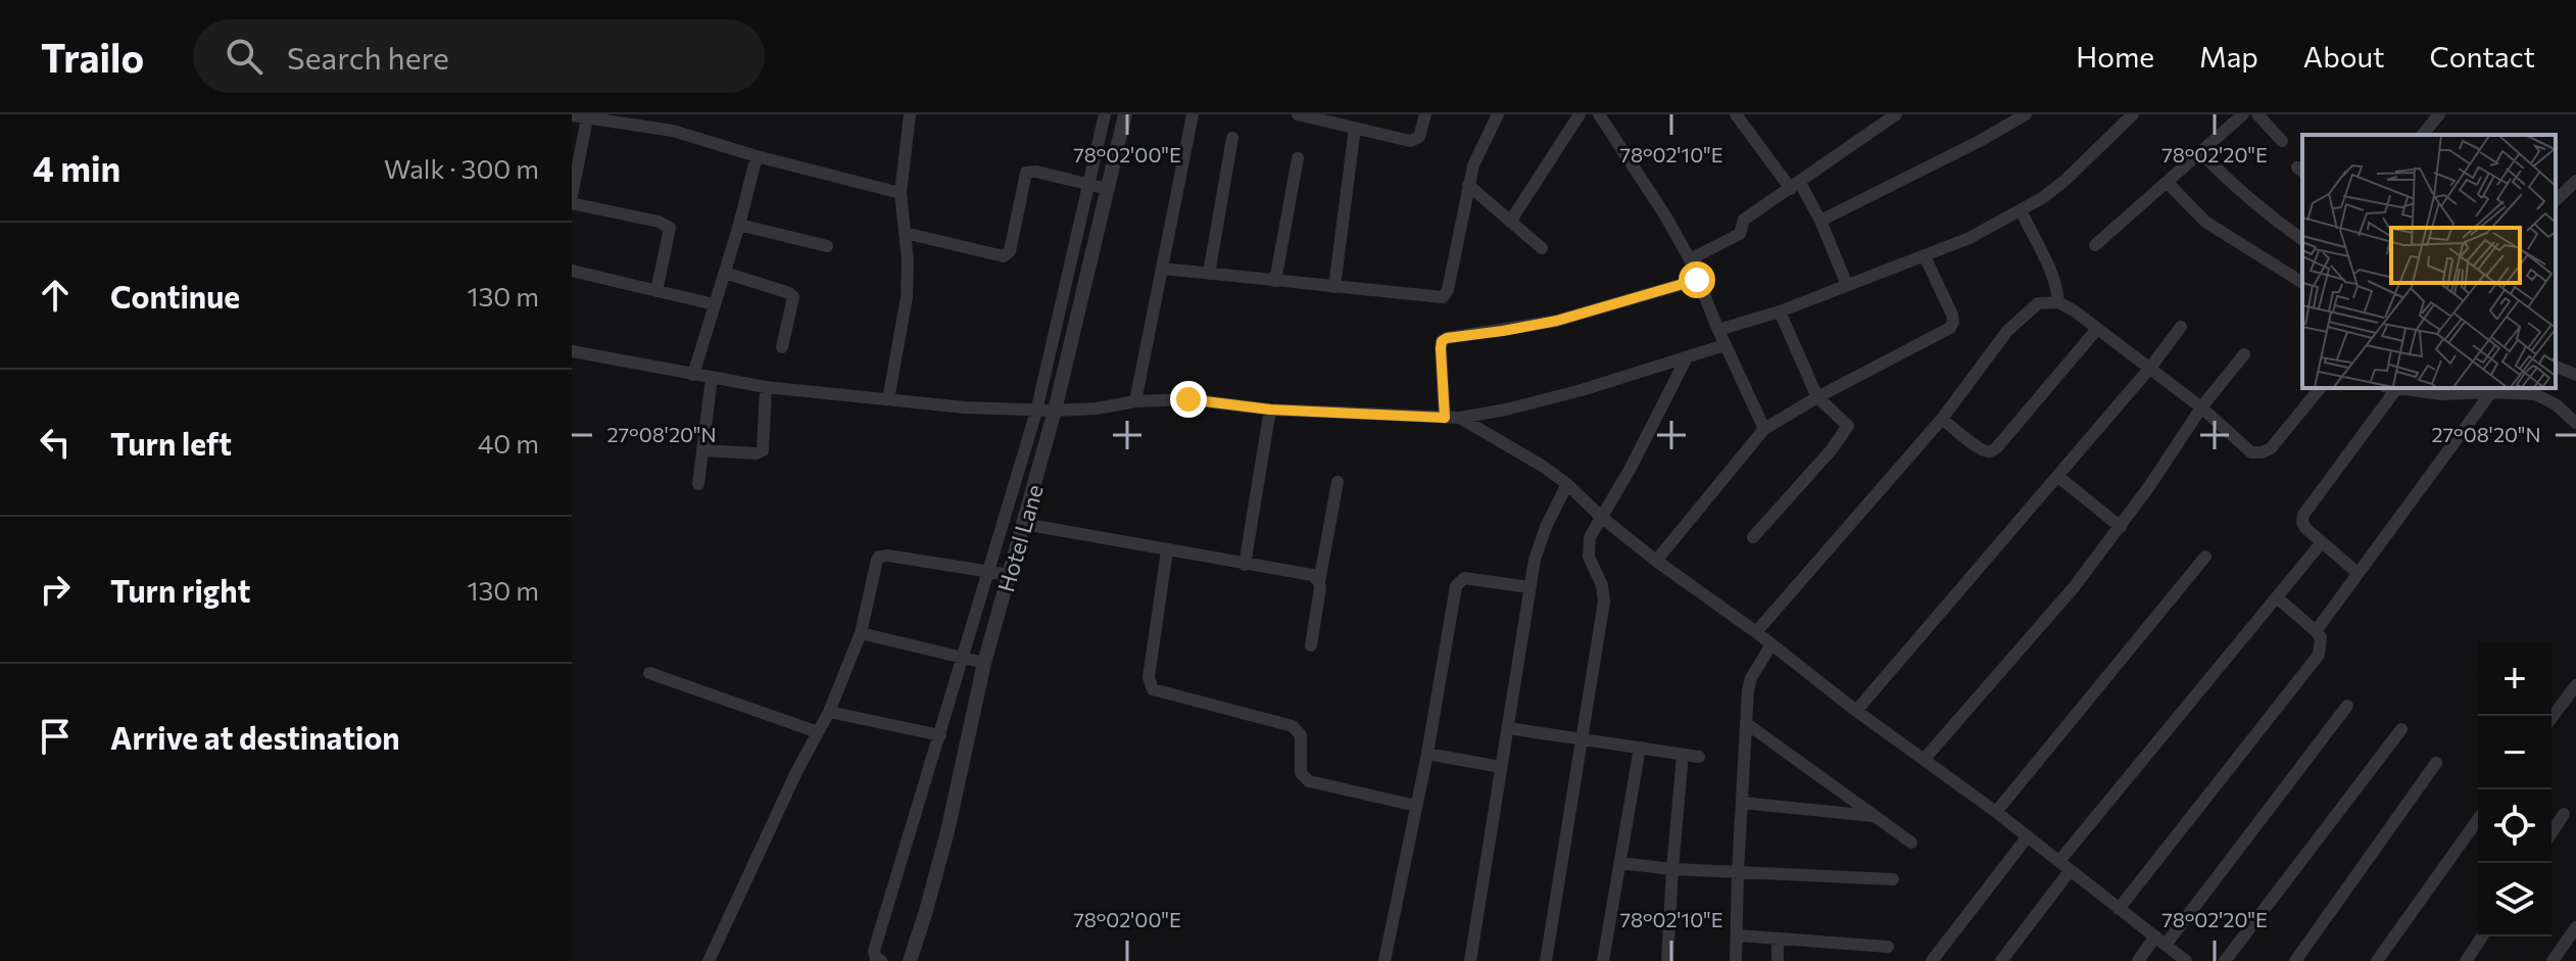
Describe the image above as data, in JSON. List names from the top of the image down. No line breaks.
{"streets":{"street":["Hotel Lane"]},"page":{"header":"Trailo","search":"Search here","nav":["Home","Map","About","Contact"],"heading":["4 min","Walk · 300 m"],"list":[["Continue","130 m"],["Turn left","40 m"],["Turn right","130 m"],"Arrive at destination"],"map_buttons":["+","−"]},"coordinates":["78°02'00\"E","78°02'10\"E","78°02'20\"E","27°08'20\"N"]}
